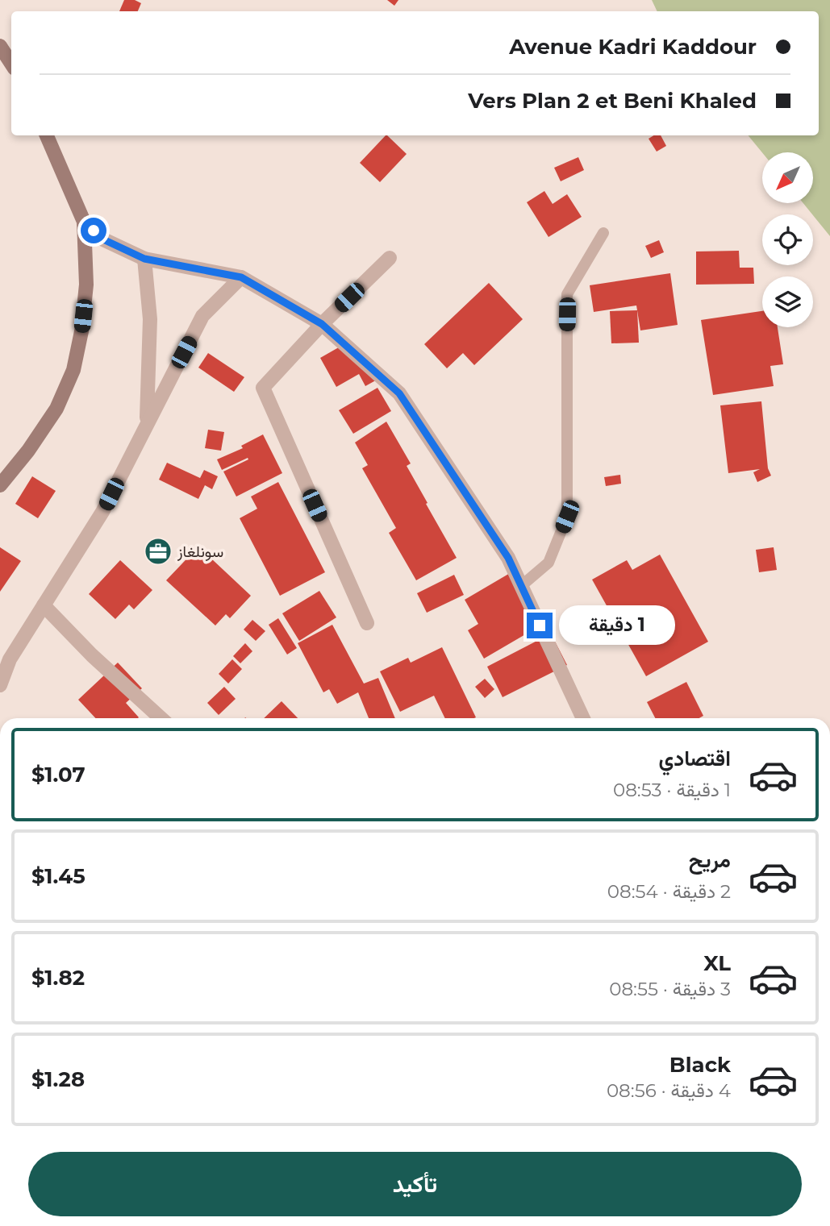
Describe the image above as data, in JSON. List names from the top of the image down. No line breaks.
{"places":{"office":["سونلغاز"]},"north":"bottom left","page":{"banner":["Avenue Kadri Kaddour","Vers Plan 2 et Beni Khaled"],"bubble":"1 دقيقة","list":[{"name":"اقتصادي","note":"1 دقيقة · 08:53","value":"$1.07"},{"name":"مريح","note":"2 دقيقة · 08:54","value":"$1.45"},{"name":"XL","note":"3 دقيقة · 08:55","value":"$1.82"},{"name":"Black","note":"4 دقيقة · 08:56","value":"$1.28"}],"buttons":"تأكيد"}}
